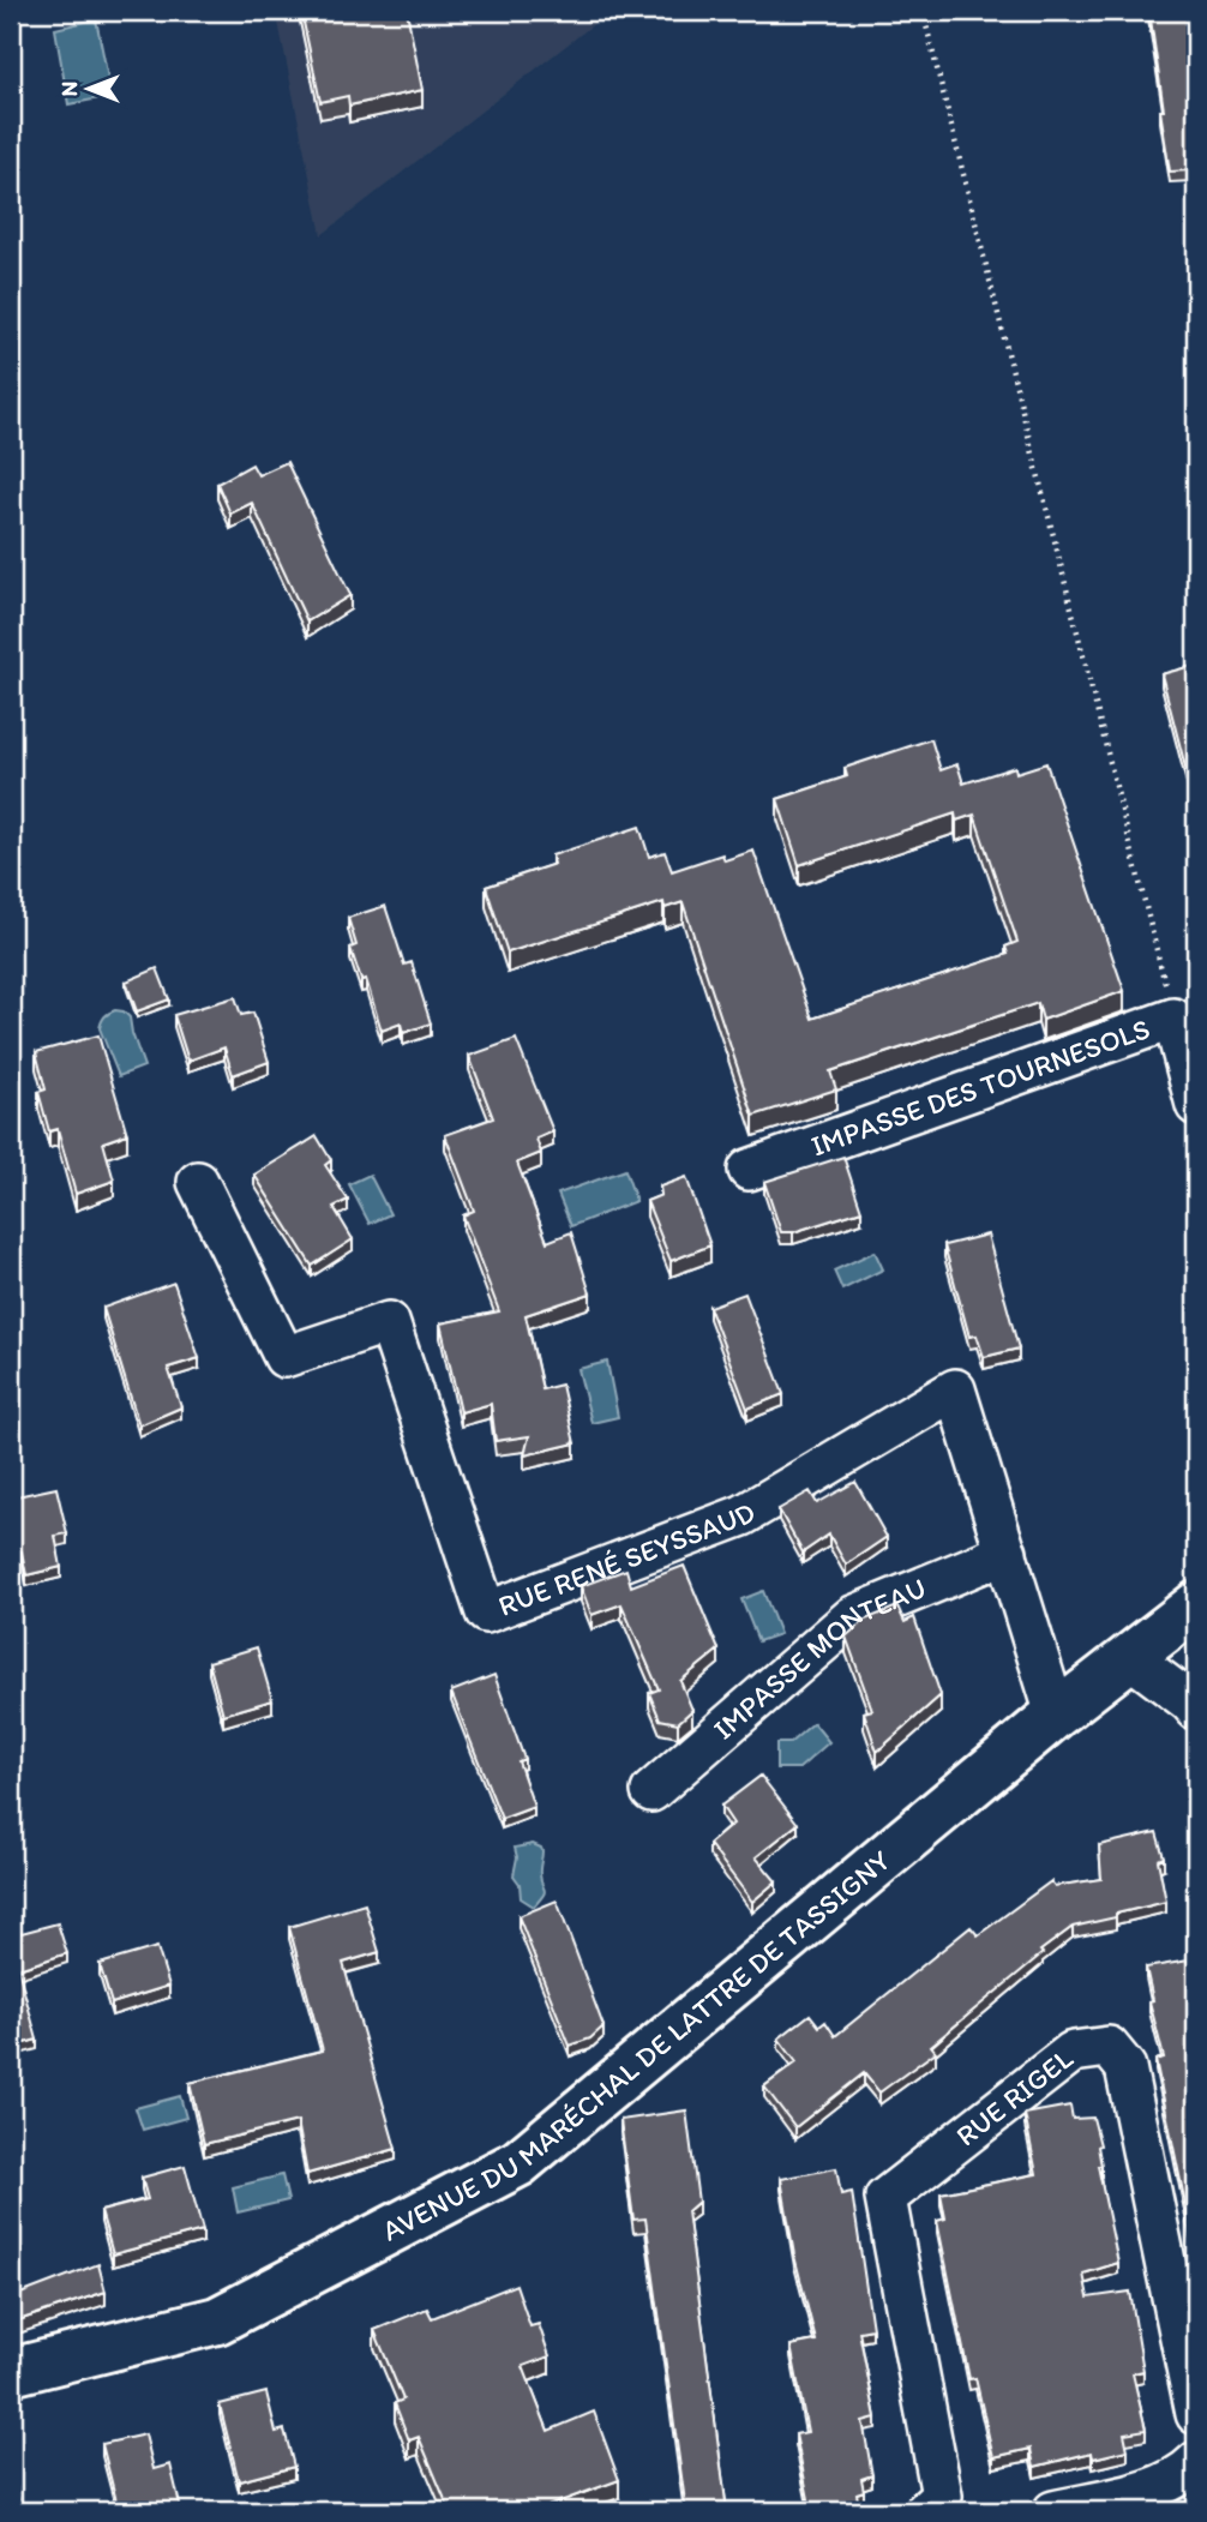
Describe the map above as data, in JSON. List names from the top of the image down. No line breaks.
{"streets":{"main road":["AVENUE DU MARÉCHAL DE LATTRE DE TASSIGNY"],"street":["IMPASSE DES TOURNESOLS","RUE RENÉ SEYSSAUD","IMPASSE MONTEAU","RUE RIGEL"]},"crossings":[["RUE RENÉ SEYSSAUD","IMPASSE MONTEAU"],["RUE RENÉ SEYSSAUD","AVENUE DU MARÉCHAL DE LATTRE DE TASSIGNY"]],"north":"left"}
